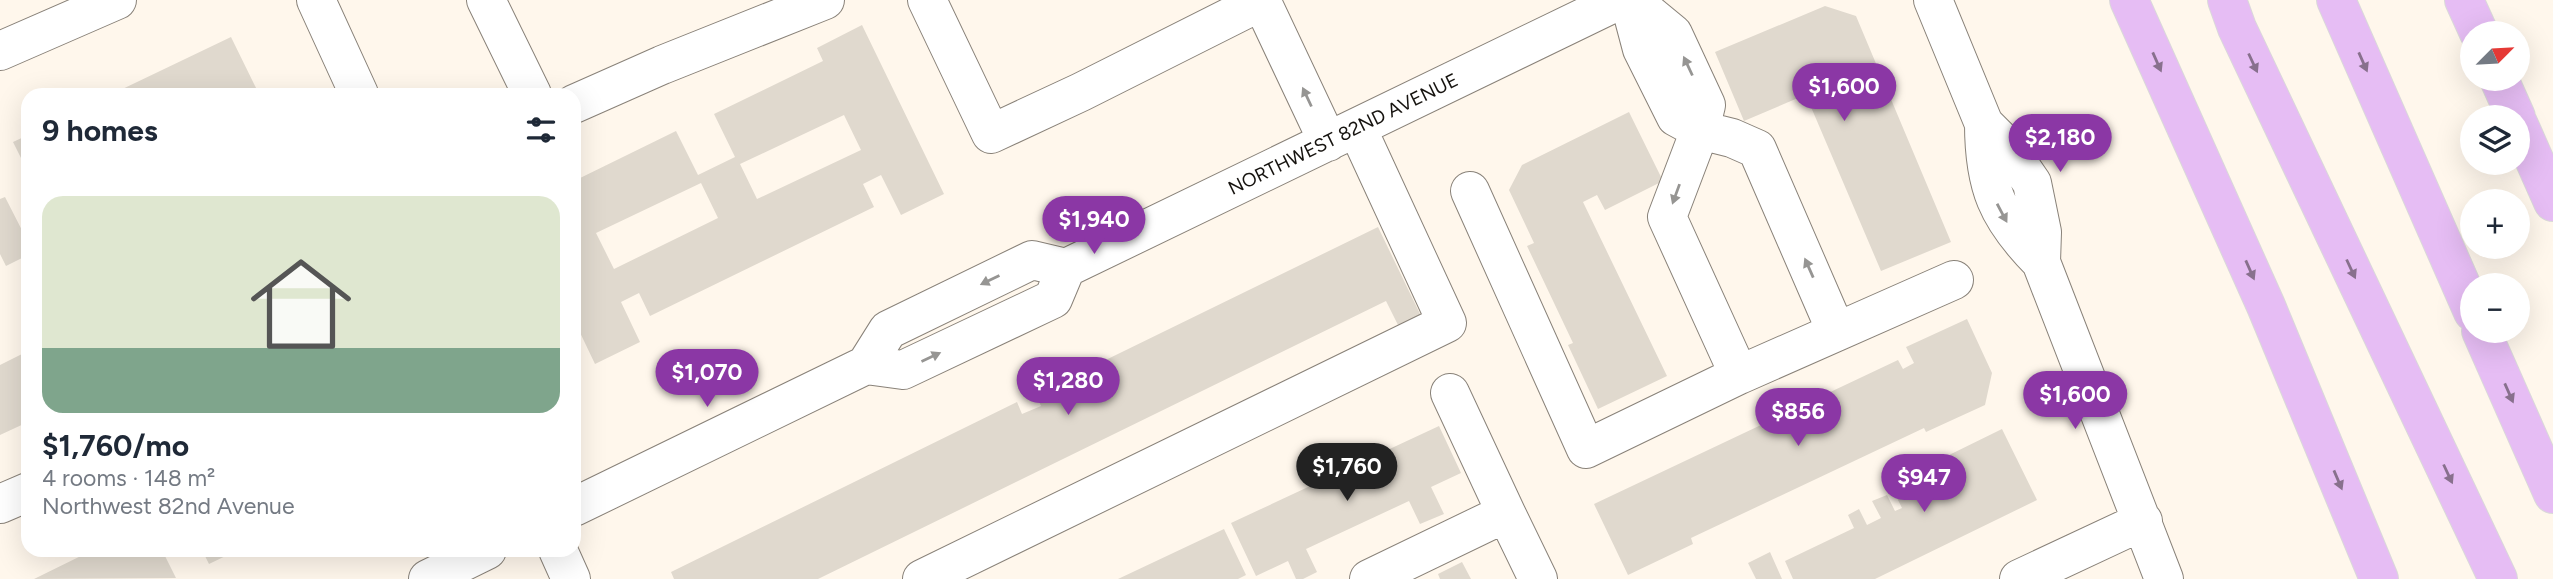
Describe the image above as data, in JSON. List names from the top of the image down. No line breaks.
{"streets":{"street":["NORTHWEST 82ND AVENUE"]},"north":"top right","page":{"map_buttons":["+","−"],"price":["$1,600","$2,180","$1,940","$1,070","$1,280","$1,600","$856","$1,760","$947"],"heading":"9 homes","list":[{"name":"$1,760/mo","note":"4 rooms · 148 m² · Northwest 82nd Avenue"}]}}
